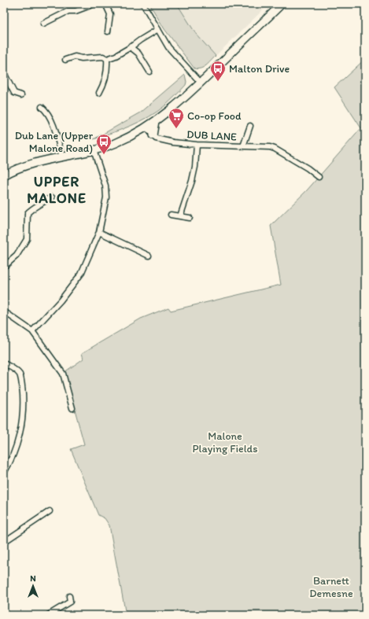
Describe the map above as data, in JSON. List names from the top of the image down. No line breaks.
{"streets":{"street":["DUB LANE"]},"districts":["UPPER MALONE"],"parks":["Malone Playing Fields","Barnett Demesne"],"places":{"bus stop":["Malton Drive","Dub Lane (Upper Malone Road)"],"supermarket":["Co-op Food"]},"north":"top"}
